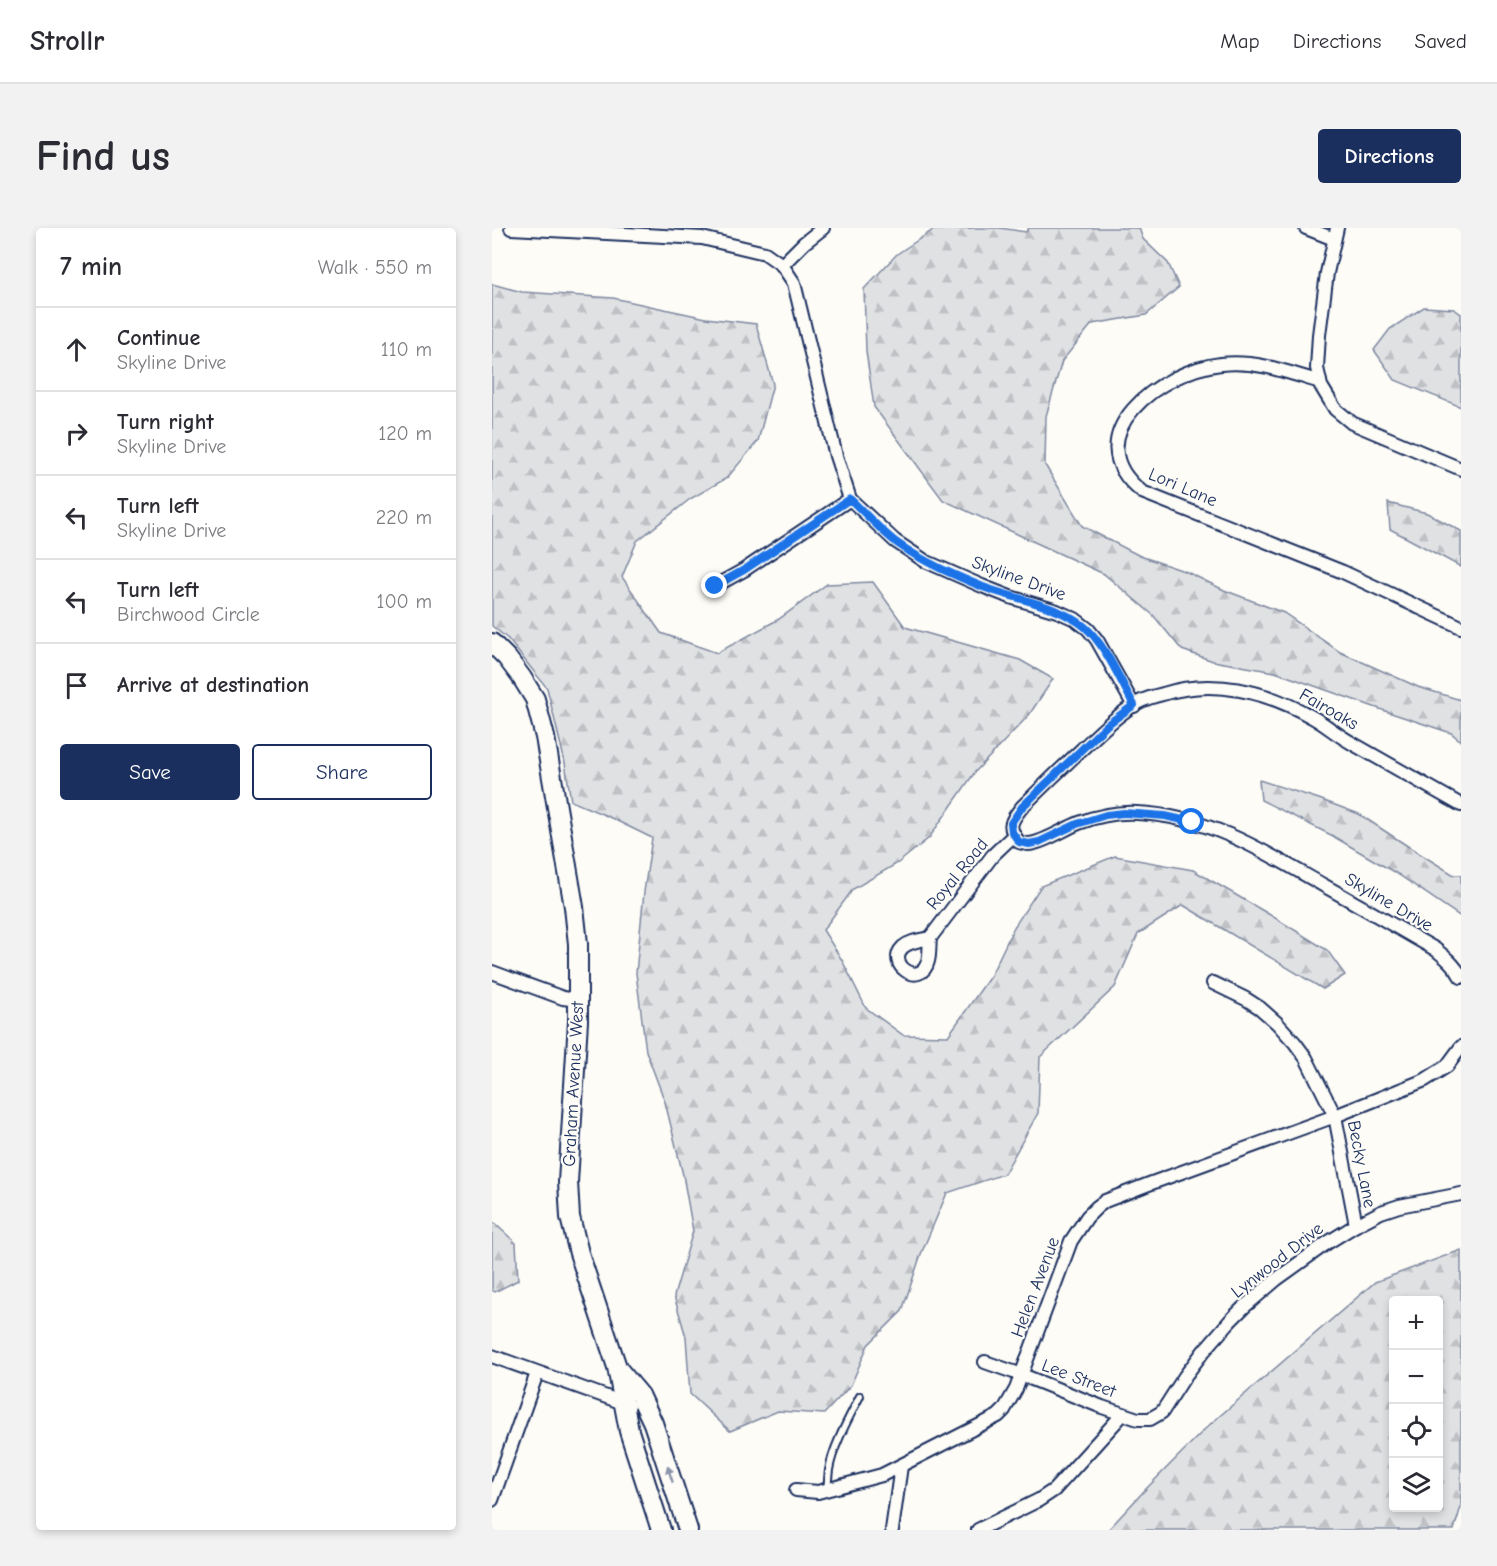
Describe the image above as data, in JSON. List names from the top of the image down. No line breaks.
{"streets":{"street":["Lori Lane","Skyline Drive","Fairoaks","Royal Road","Graham Avenue West","Becky Lane","Lynwood Drive","Helen Avenue","Lee Street"]},"crossings":[["Skyline Drive","Fairoaks"],["Skyline Drive","Royal Road"],["Becky Lane","Lynwood Drive"],["Becky Lane","Helen Avenue"],["Lynwood Drive","Lee Street"],["Helen Avenue","Lee Street"]],"page":{"header":"Strollr","nav":["Map","Directions","Saved"],"buttons":["Directions",["Save","Share"]],"title":"Find us","heading":["7 min","Walk · 550 m"],"list":[["Continue","Skyline Drive","110 m"],["Turn right","Skyline Drive","120 m"],["Turn left","Skyline Drive","220 m"],["Turn left","Birchwood Circle","100 m"],"Arrive at destination"],"map_buttons":["+","−"]}}
